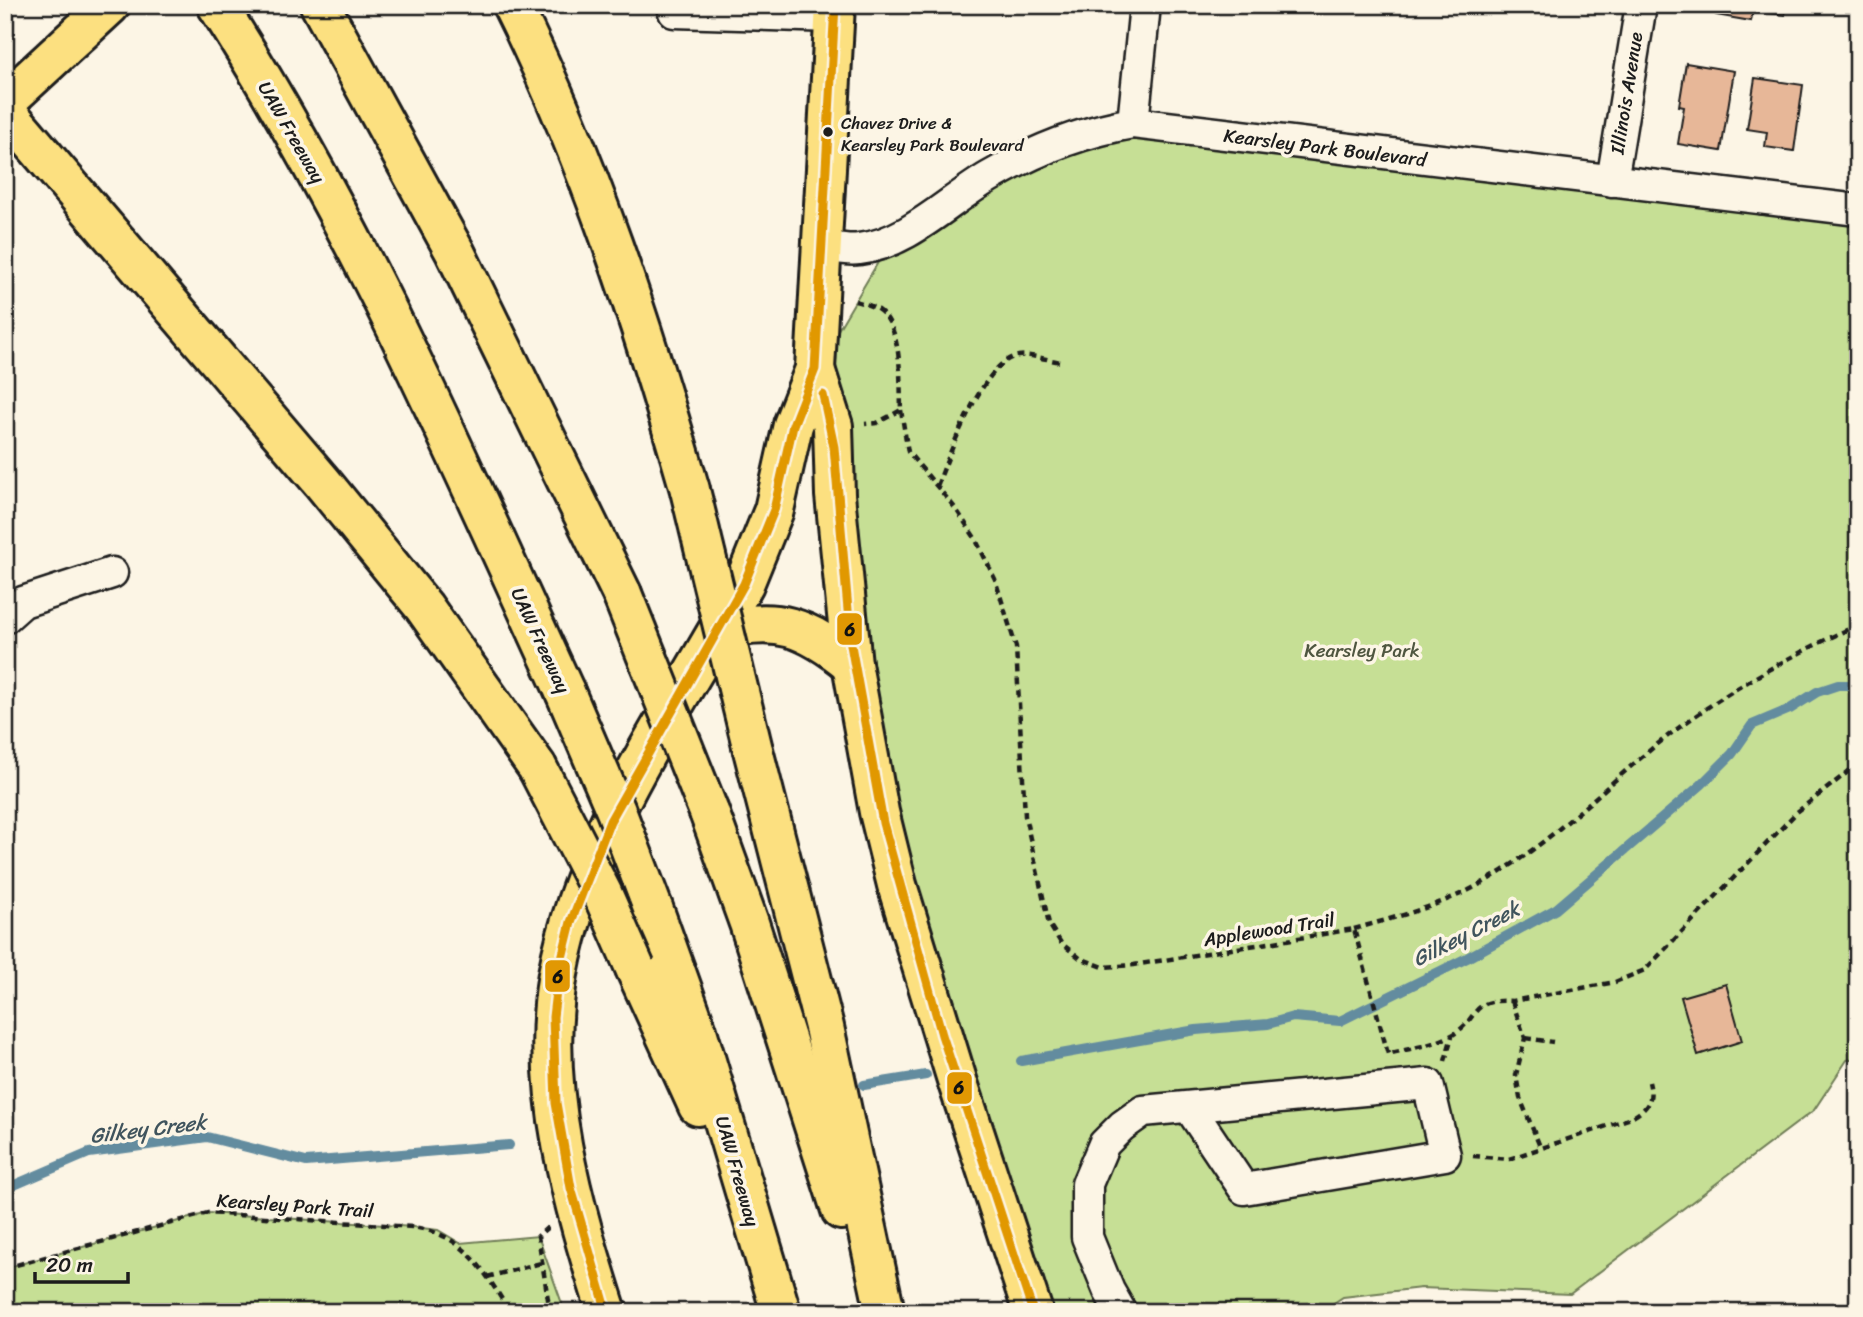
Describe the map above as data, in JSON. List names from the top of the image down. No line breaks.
{"streets":{"main road":["UAW Freeway"],"street":["Illinois Avenue","Kearsley Park Boulevard"],"path":["Applewood Trail","Kearsley Park Trail"]},"crossings":[["Illinois Avenue","Kearsley Park Boulevard"]],"water":["Gilkey Creek"],"parks":["Kearsley Park"],"places":["Chavez Drive & Kearsley Park Boulevard"],"lines":["transit line 6"],"scale_bar":"20 m"}
